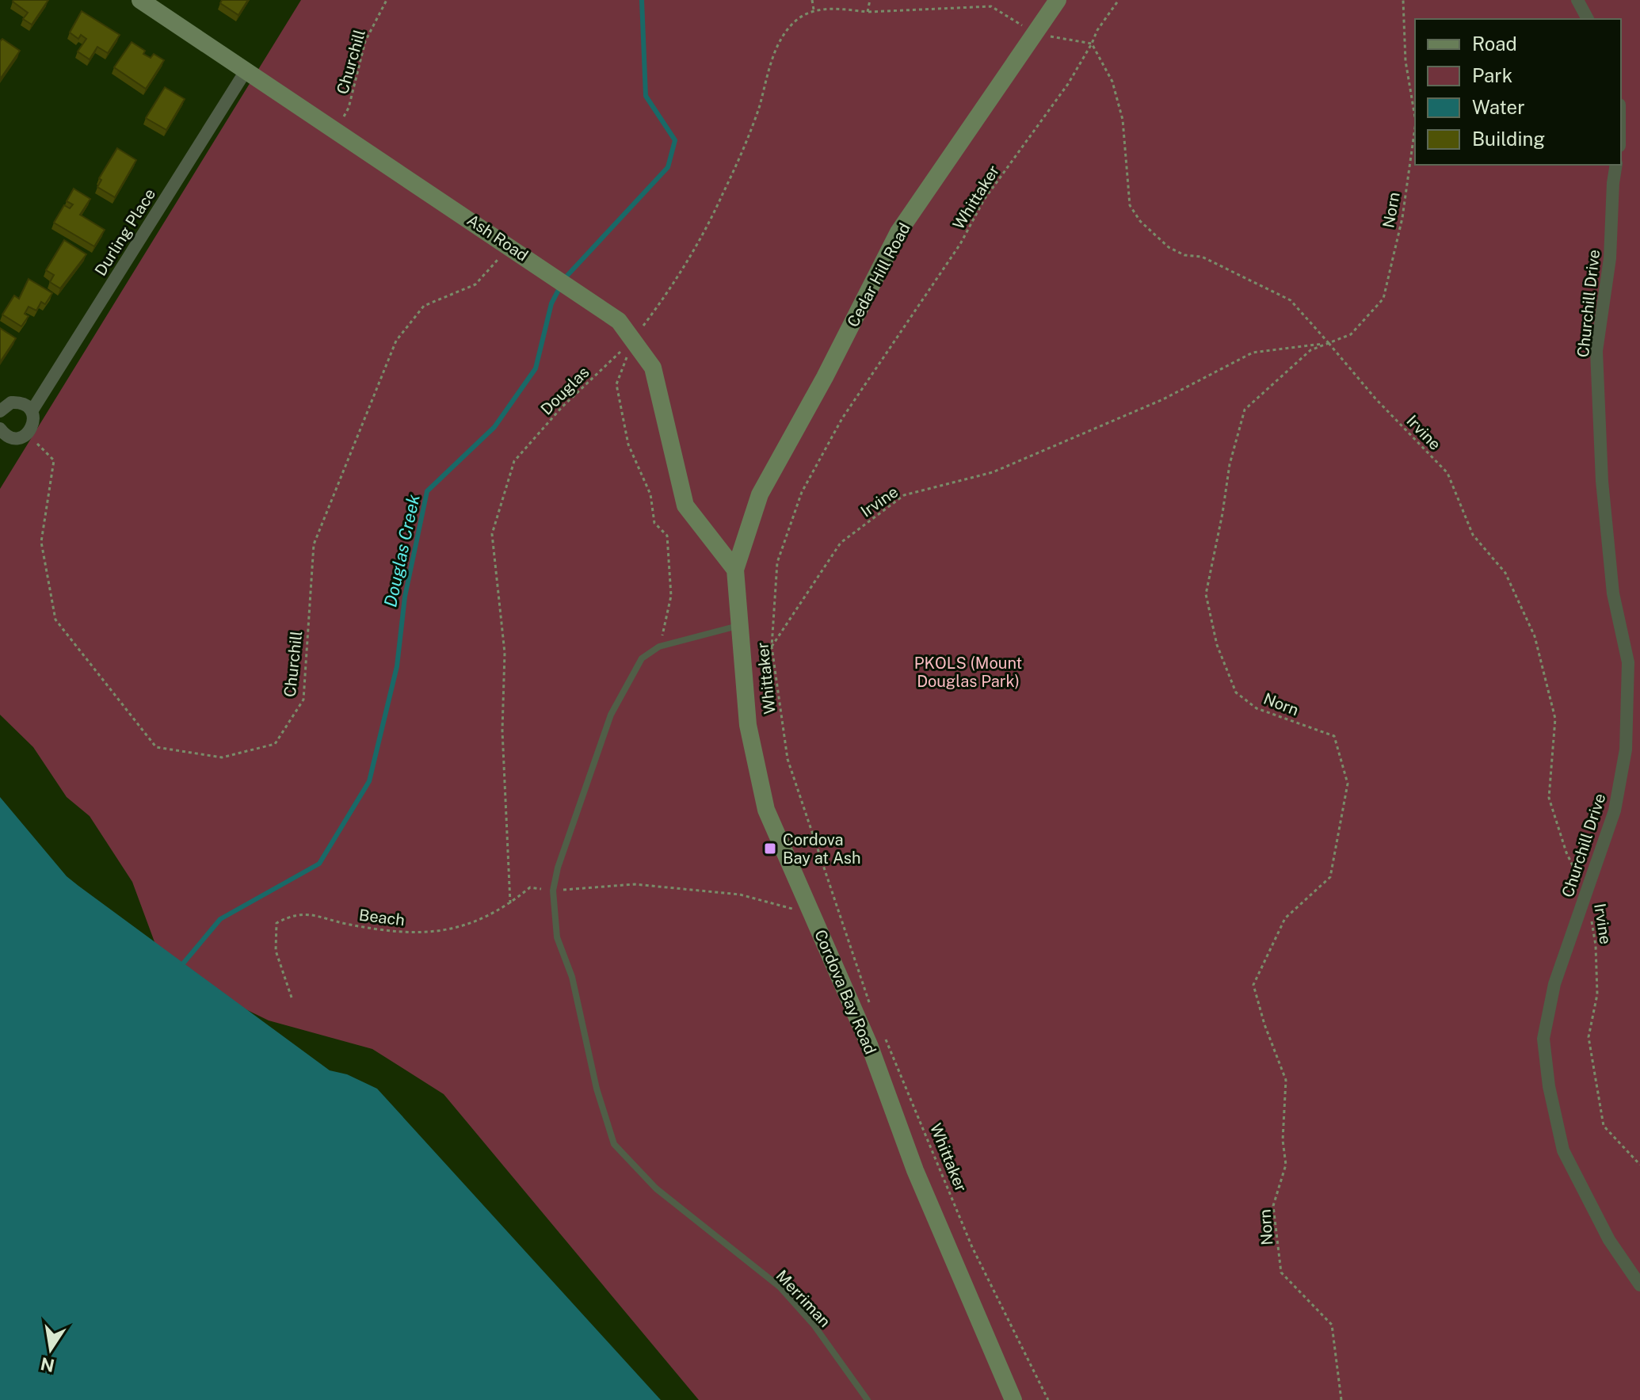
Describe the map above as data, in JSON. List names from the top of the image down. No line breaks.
{"streets":{"main road":["Ash Road","Cedar Hill Road","Cordova Bay Road"],"street":["Durling Place","Churchill Drive"],"lane":["Merriman"],"path":["Churchill","Whittaker","Norn","Douglas","Irvine","Beach"]},"crossings":[["Churchill","Durling Place"],["Churchill","Ash Road"],["Whittaker","Irvine"],["Whittaker","Beach"],["Norn","Irvine"],["Durling Place","Ash Road"],["Ash Road","Cedar Hill Road"],["Ash Road","Douglas"],["Ash Road","Cordova Bay Road"],["Cedar Hill Road","Cordova Bay Road"],["Churchill Drive","Irvine"],["Douglas","Beach"],["Beach","Cordova Bay Road"],["Beach","Merriman"]],"water":["Douglas Creek"],"parks":["PKOLS (Mount Douglas Park)"],"places":{"transit":["Cordova Bay at Ash"]},"legend":["Road","Park","Water","Building"],"north":"bottom"}
